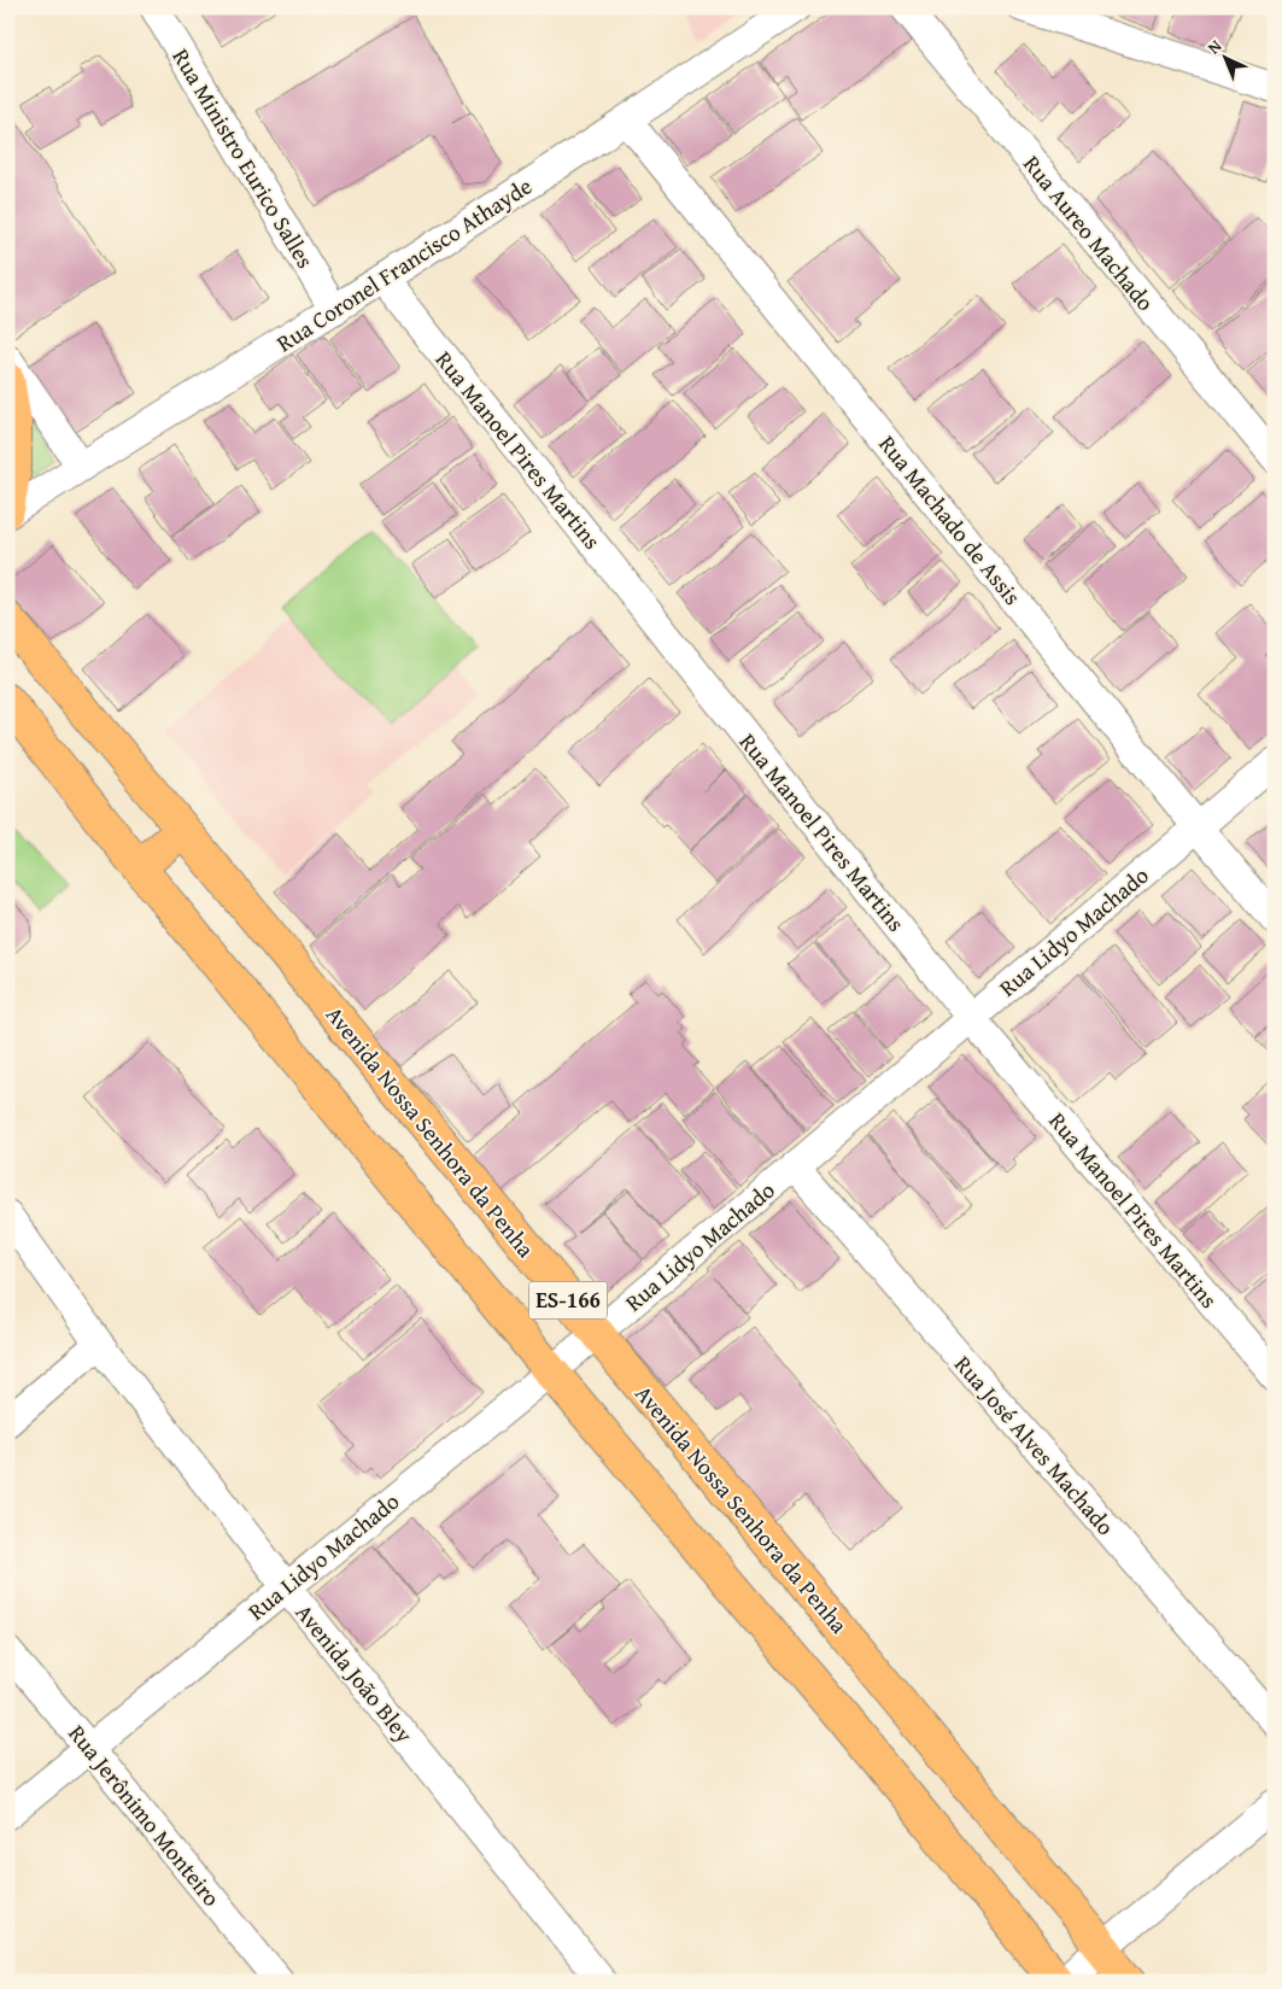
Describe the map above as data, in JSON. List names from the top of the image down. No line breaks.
{"streets":{"main road":["Avenida Nossa Senhora da Penha","ES-166"],"street":["Rua Ministro Eurico Salles","Rua Aureo Machado","Rua Coronel Francisco Athayde","Rua Manoel Pires Martins","Rua Machado de Assis","Rua Lidyo Machado","Rua José Alves Machado","Avenida João Bley","Rua Jerônimo Monteiro"]},"crossings":[["Rua Ministro Eurico Salles","Rua Coronel Francisco Athayde"],["Rua Coronel Francisco Athayde","Rua Manoel Pires Martins"],["Rua Coronel Francisco Athayde","Rua Machado de Assis"],["Rua Manoel Pires Martins","Rua Lidyo Machado"],["Rua Machado de Assis","Rua Lidyo Machado"],["Rua Lidyo Machado","Avenida Nossa Senhora da Penha"],["Rua Lidyo Machado","ES-166"],["Rua Lidyo Machado","Rua José Alves Machado"],["Rua Lidyo Machado","Avenida João Bley"],["Rua Lidyo Machado","Rua Jerônimo Monteiro"]],"north":"top left"}
